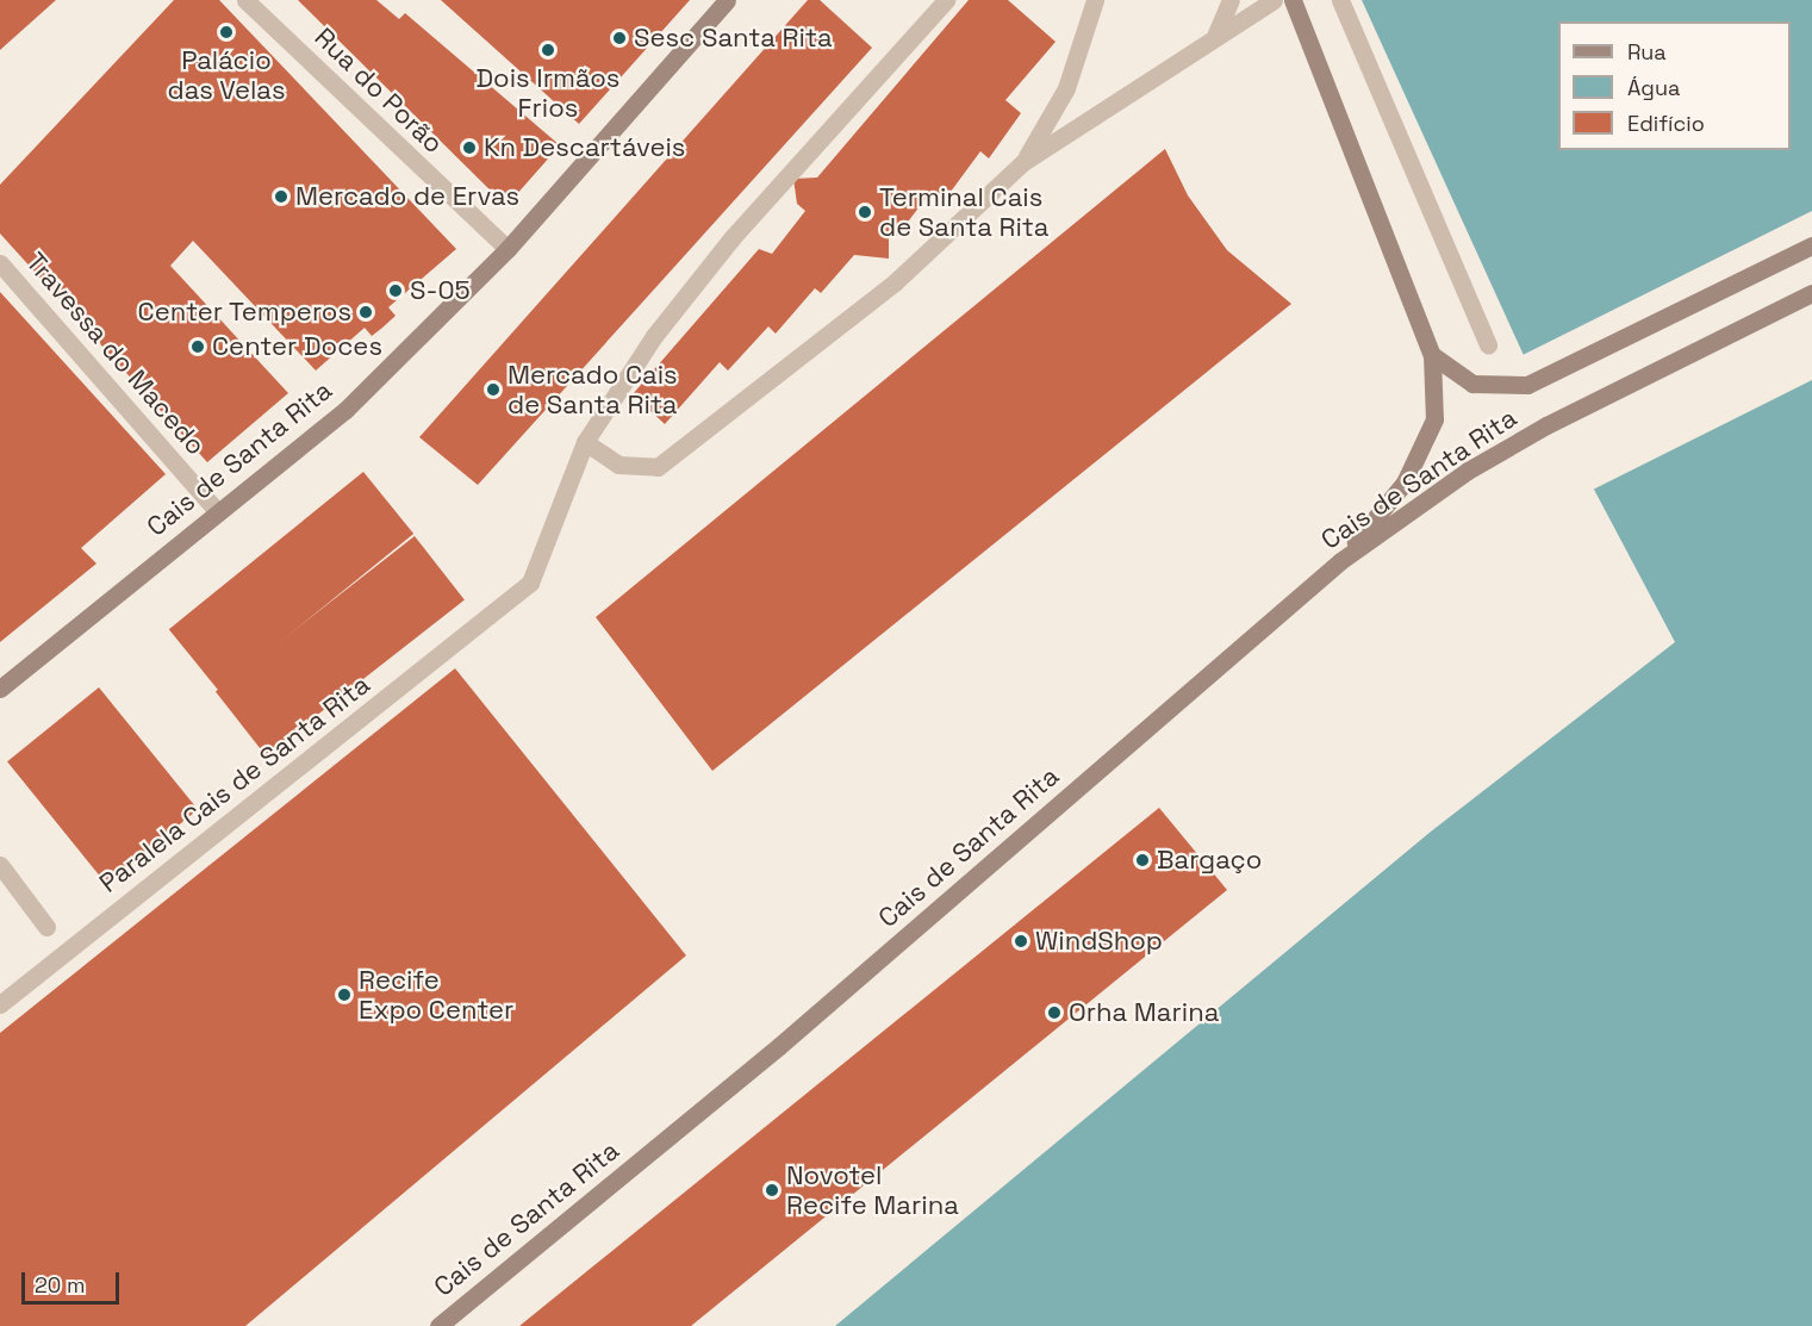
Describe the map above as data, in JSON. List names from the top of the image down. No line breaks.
{"streets":{"main road":["Cais de Santa Rita"],"street":["Rua do Porão","Travessa do Macedo","Paralela Cais de Santa Rita"]},"crossings":[["Rua do Porão","Cais de Santa Rita"],["Travessa do Macedo","Cais de Santa Rita"]],"places":["Palácio das Velas","Sesc Santa Rita","Dois Irmãos Frios","Kn Descartáveis","Mercado de Ervas","Terminal Cais de Santa Rita","S-05","Center Temperos","Center Doces","Mercado Cais de Santa Rita","Bargaço","WindShop","Recife Expo Center","Orha Marina","Novotel Recife Marina"],"legend":["Rua","Água","Edifício"],"scale_bar":"20 m"}
